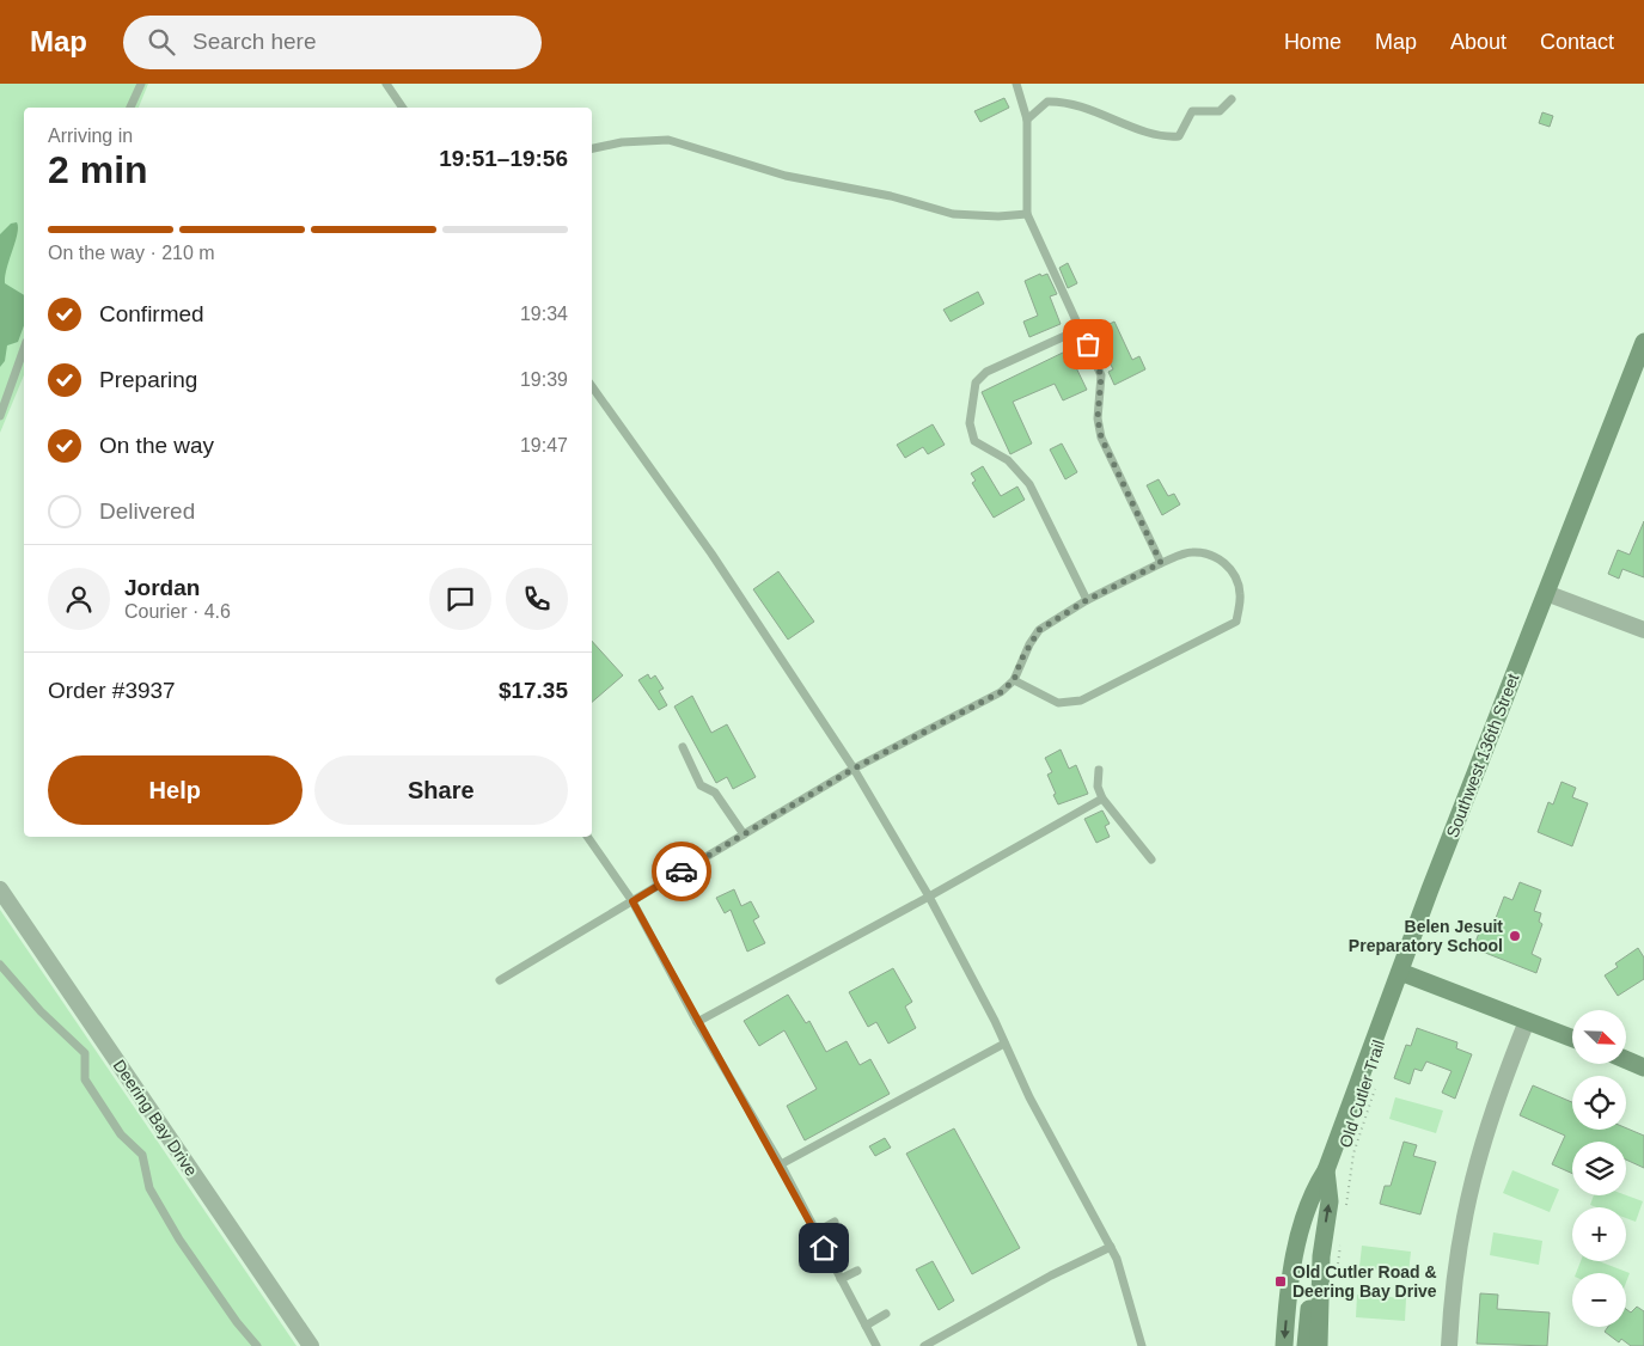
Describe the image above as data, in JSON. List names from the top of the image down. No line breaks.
{"streets":{"main road":["Southwest 136th Street"],"street":["Deering Bay Drive"],"path":["Old Cutler Trail"]},"places":{"other":["Belen Jesuit Preparatory School"],"transit":["Old Cutler Road & Deering Bay Drive"]},"north":"bottom right","page":{"header":"Map","search":"Search here","nav":["Home","Map","About","Contact"],"heading":["2 min","Arriving in","19:51–19:56"],"panel":["Jordan","Courier · 4.6","Order #3937","$17.35"],"bar":"On the way · 210 m","list":[["Confirmed","19:34"],["Preparing","19:39"],["On the way","19:47"],"Delivered"],"buttons":["Help","Share"],"map_buttons":["+","−"]}}
